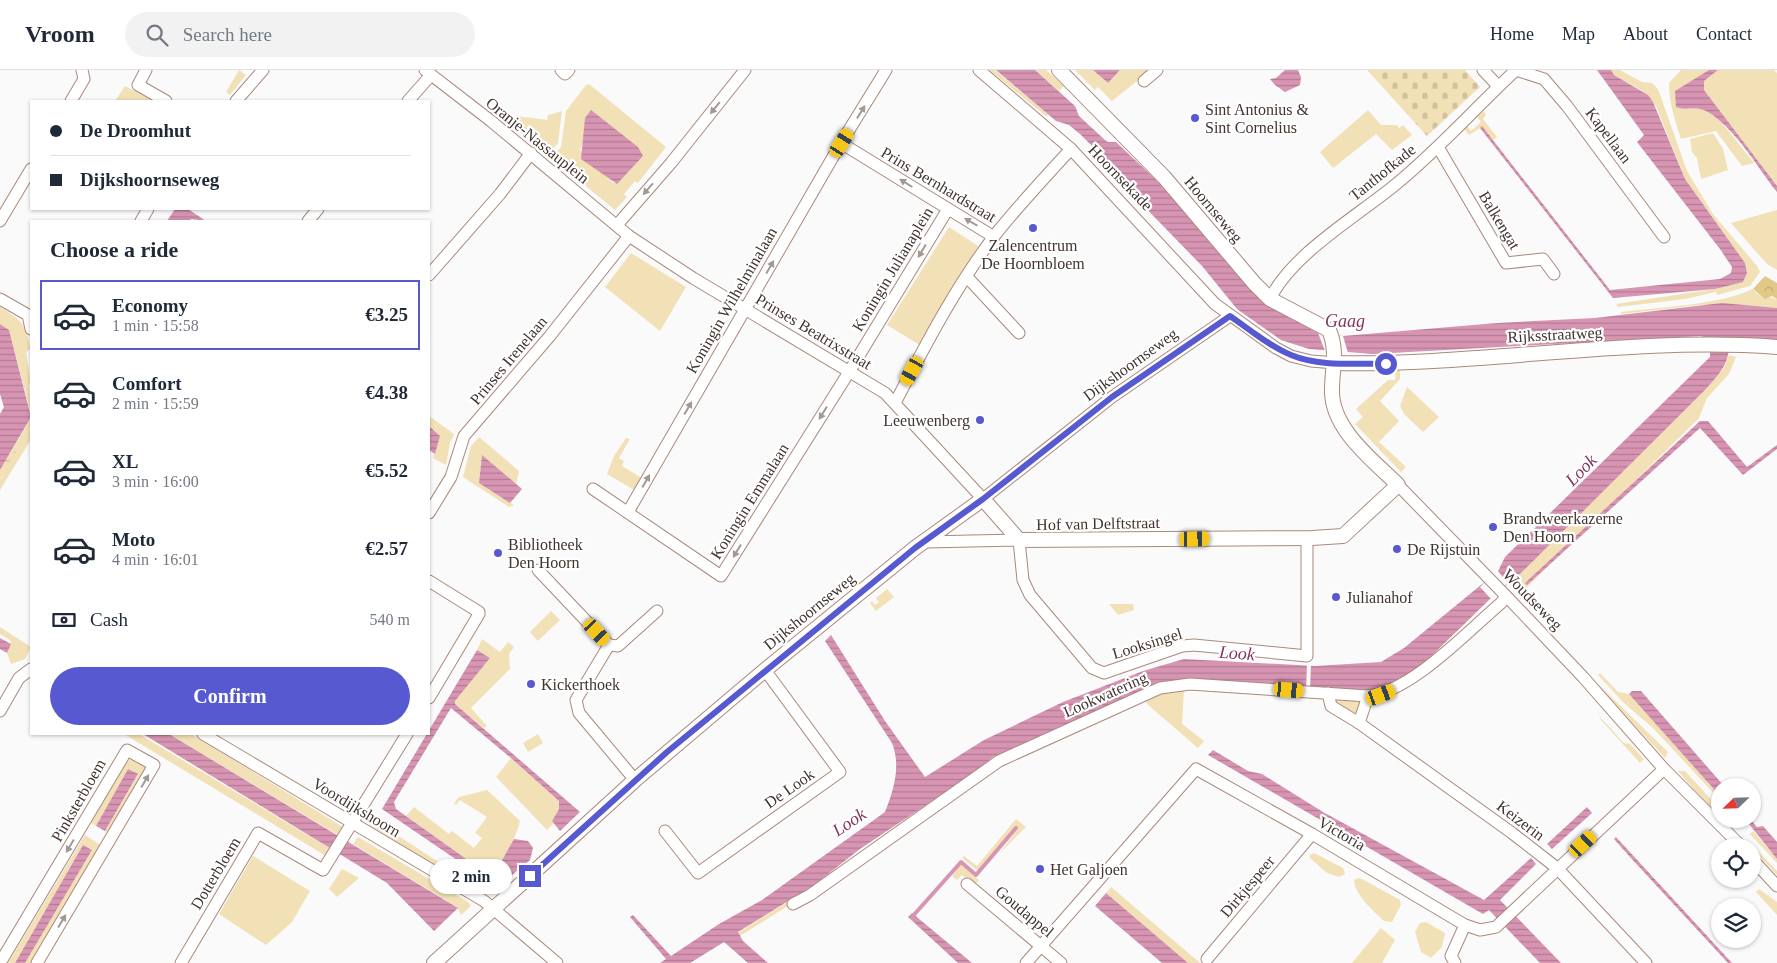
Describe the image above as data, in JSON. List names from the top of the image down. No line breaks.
{"streets":{"street":["Kapellaan","Oranje-Nassauplein","Tanthofkade","Hoornsekade","Prins Bernhardstraat","Hoornseweg","Balkengat","Koningin Julianaplein","Koningin Wilhelminalaan","Prinses Beatrixstraat","Rijksstraatweg","Prinses Irenelaan","Dijkshoornseweg","Koningin Emmalaan","Hof van Delftstraat","Woudseweg","Looksingel","Lookwatering","De Look","Pinksterbloem","Voordijkshoorn","Keizerin","Victoria","Dotterbloem","Dirkjespeer","Goudappel"]},"crossings":[["Kapellaan","Tanthofkade"],["Oranje-Nassauplein","Prinses Beatrixstraat"],["Oranje-Nassauplein","Prinses Irenelaan"],["Tanthofkade","Hoornseweg"],["Tanthofkade","Balkengat"],["Hoornsekade","Hoornseweg"],["Hoornsekade","Rijksstraatweg"],["Hoornsekade","Dijkshoornseweg"],["Hoornsekade","Woudseweg"],["Prins Bernhardstraat","Koningin Julianaplein"],["Prins Bernhardstraat","Koningin Wilhelminalaan"],["Hoornseweg","Rijksstraatweg"],["Hoornseweg","Woudseweg"],["Koningin Julianaplein","Prinses Beatrixstraat"],["Koningin Julianaplein","Koningin Emmalaan"],["Koningin Wilhelminalaan","Prinses Beatrixstraat"],["Koningin Wilhelminalaan","Koningin Emmalaan"],["Prinses Beatrixstraat","Prinses Irenelaan"],["Prinses Beatrixstraat","Dijkshoornseweg"],["Prinses Beatrixstraat","Koningin Emmalaan"],["Prinses Beatrixstraat","Hof van Delftstraat"],["Rijksstraatweg","Woudseweg"],["Dijkshoornseweg","Hof van Delftstraat"],["Dijkshoornseweg","De Look"],["Dijkshoornseweg","Voordijkshoorn"],["Hof van Delftstraat","Woudseweg"],["Hof van Delftstraat","Looksingel"],["Woudseweg","Lookwatering"],["Woudseweg","Victoria"],["Lookwatering","Keizerin"],["Voordijkshoorn","Dotterbloem"],["Keizerin","Victoria"],["Victoria","Dirkjespeer"],["Victoria","Goudappel"]],"one_way":["Prins Bernhardstraat","Koningin Wilhelminalaan"],"water":["Gaag","Look"],"places":["Sint Antonius & Sint Cornelius","Zalencentrum De Hoornbloem","Leeuwenberg","Brandweerkazerne Den Hoorn","De Rijstuin","Bibliotheek Den Hoorn","Julianahof","Kickerthoek","Het Galjoen"],"north":"bottom left","page":{"header":"Vroom","search":"Search here","nav":["Home","Map","About","Contact"],"banner":["De Droomhut","Dijkshoornseweg"],"heading":"Choose a ride","list":[{"name":"Economy","note":"1 min · 15:58","value":"€3.25"},{"name":"Comfort","note":"2 min · 15:59","value":"€4.38"},{"name":"XL","note":"3 min · 16:00","value":"€5.52"},{"name":"Moto","note":"4 min · 16:01","value":"€2.57"}],"pay":["Cash","540 m"],"buttons":"Confirm","bubble":"2 min"}}
